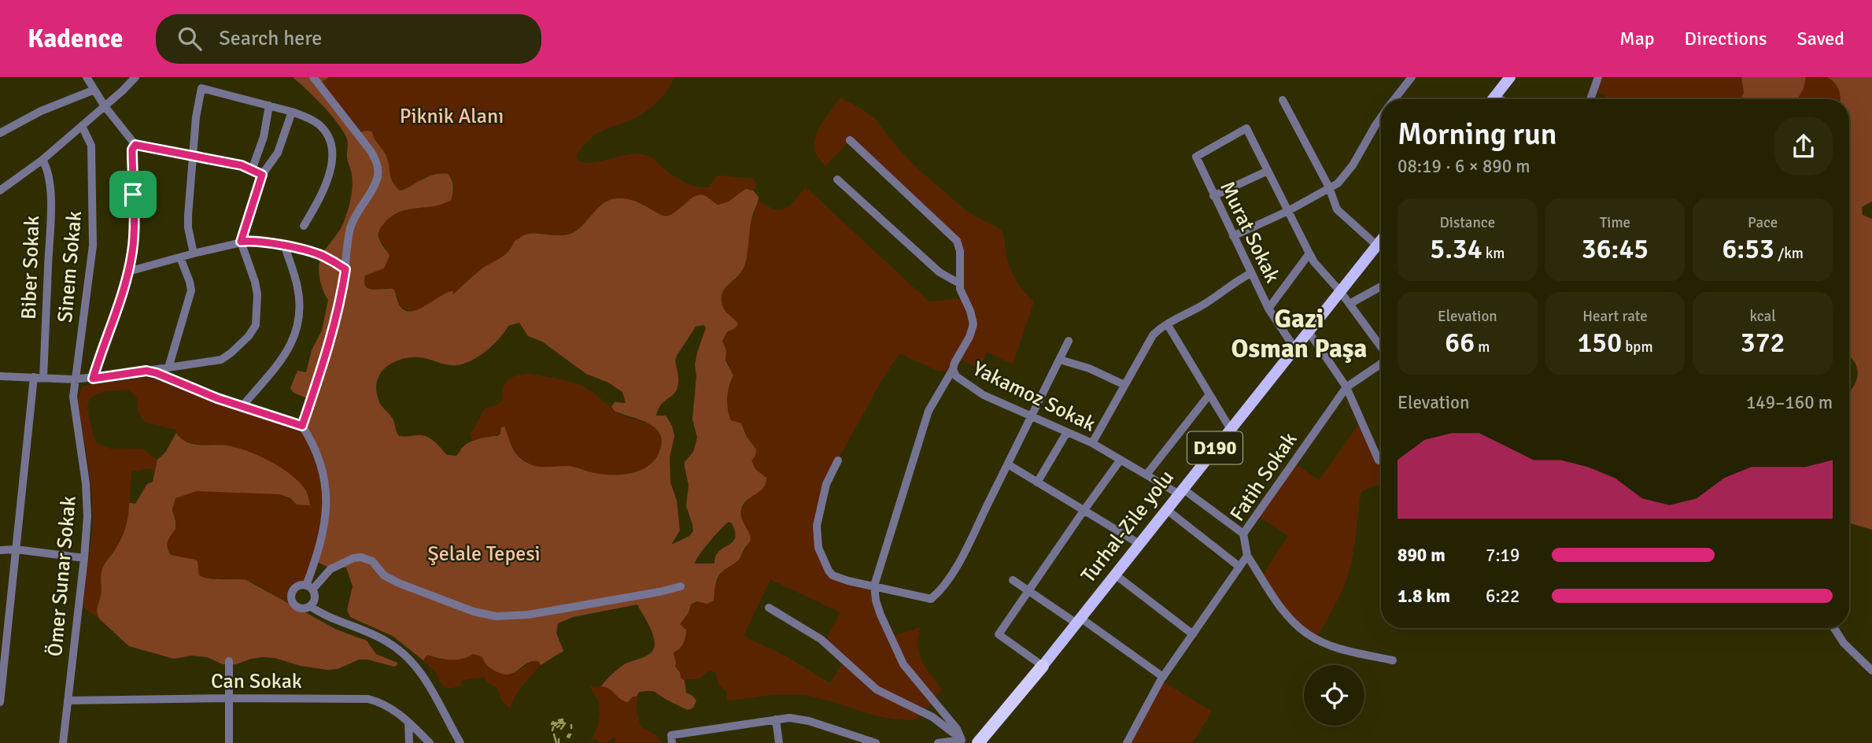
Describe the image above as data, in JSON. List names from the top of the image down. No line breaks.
{"streets":{"highway":["D190"],"main road":["Turhal-Zile yolu"],"street":["Murat Sokak","Sinem Sokak","Biber Sokak","Yakamoz Sokak","Fatih Sokak","Ömer Sunar Sokak","Can Sokak"]},"crossings":[["Murat Sokak","Turhal-Zile yolu"],["Sinem Sokak","Ömer Sunar Sokak"],["Yakamoz Sokak","Fatih Sokak"],["Yakamoz Sokak","Turhal-Zile yolu"],["D190","Turhal-Zile yolu"],["Ömer Sunar Sokak","Can Sokak"]],"districts":["Gazi Osman Paşa"],"parks":["Piknik Alanı","Şelale Tepesi"],"page":{"header":"Kadence","search":"Search here","nav":["Map","Directions","Saved"],"heading":["Morning run","08:19 · 6 × 890 m"],"stats":[["Distance","5.34 km"],["Time","36:45"],["Pace","6:53 /km"],["Elevation","66 m"],["Heart rate","150 bpm"],["kcal","372"]],"chart":["Elevation","149–160 m"],"list":[{"name":"890 m","note":"7:19"},{"name":"1.8 km","note":"6:22"}]}}
